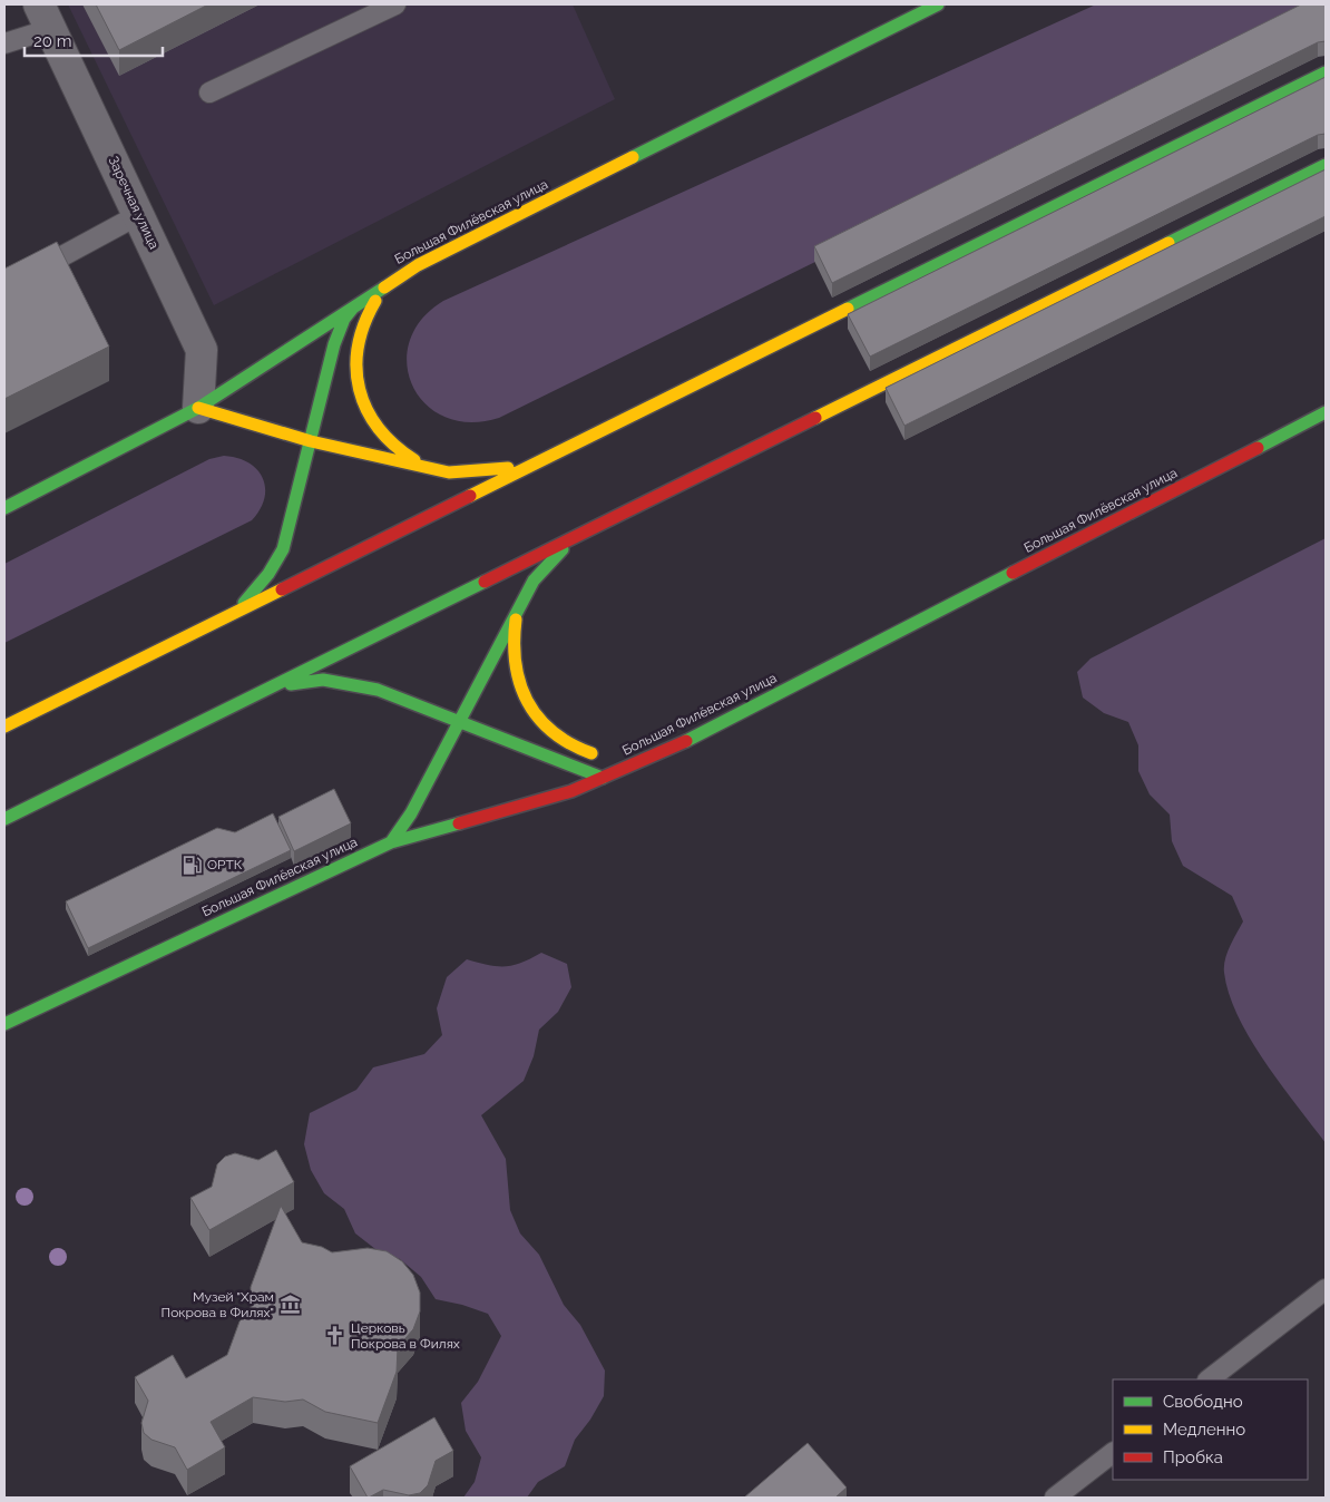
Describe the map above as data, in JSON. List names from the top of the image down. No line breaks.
{"streets":{"street":["Заречная улица","Большая Филёвская улица"]},"crossings":[["Заречная улица","Большая Филёвская улица"]],"places":{"fuel station":["ОРТК"],"museum":["Музей \"Храм Покрова в Филях\""],"church":["Церковь Покрова в Филях"]},"legend":["Свободно","Медленно","Пробка"],"scale_bar":"20 m"}
